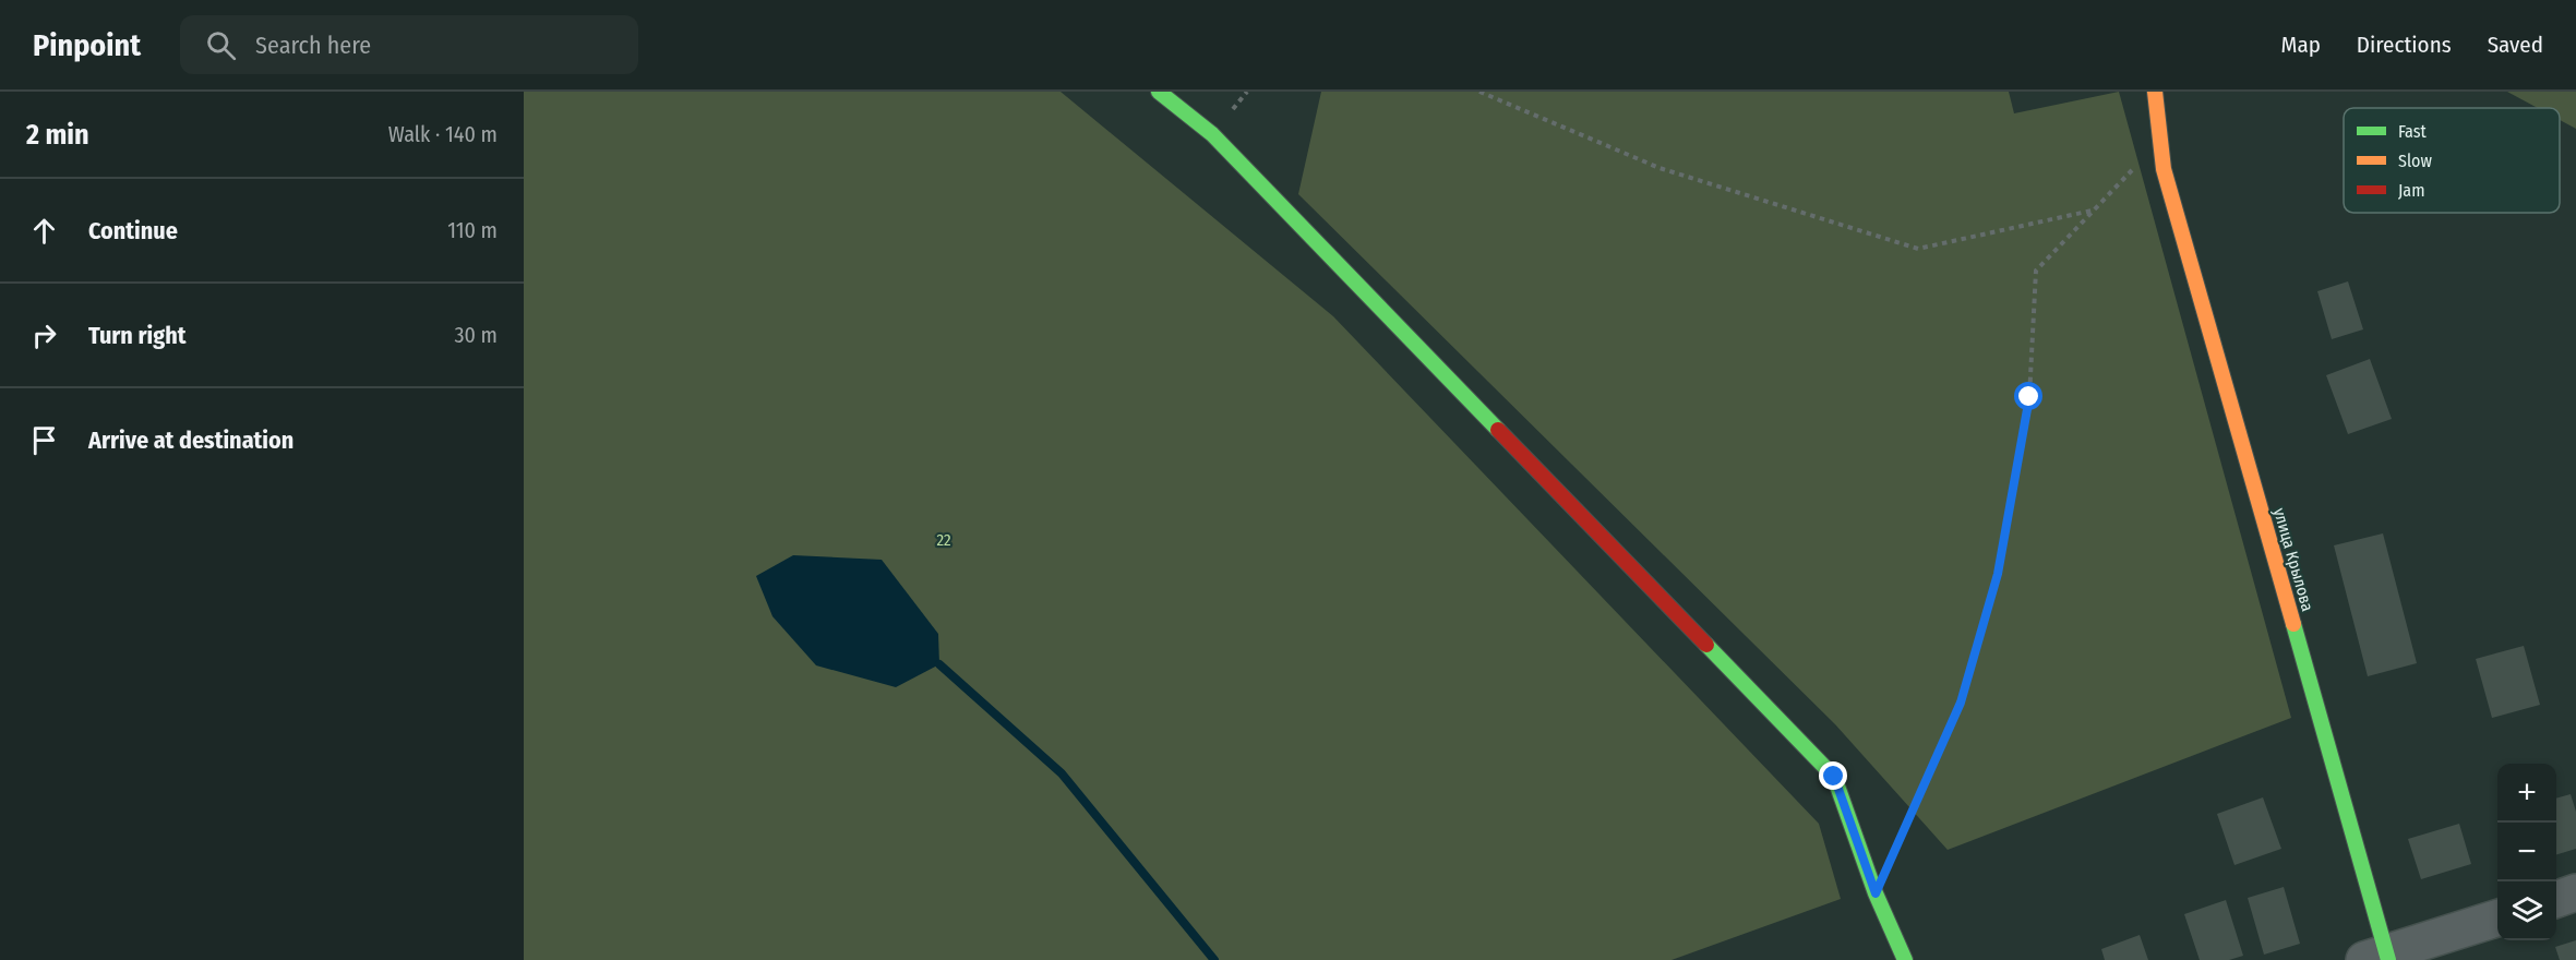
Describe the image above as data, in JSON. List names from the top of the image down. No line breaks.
{"streets":{"street":["улица Крылова"]},"parks":["22"],"legend":["Fast","Slow","Jam"],"page":{"header":"Pinpoint","search":"Search here","nav":["Map","Directions","Saved"],"heading":["2 min","Walk · 140 m"],"list":[["Continue","110 m"],["Turn right","30 m"],"Arrive at destination"],"map_buttons":["+","−"]}}
